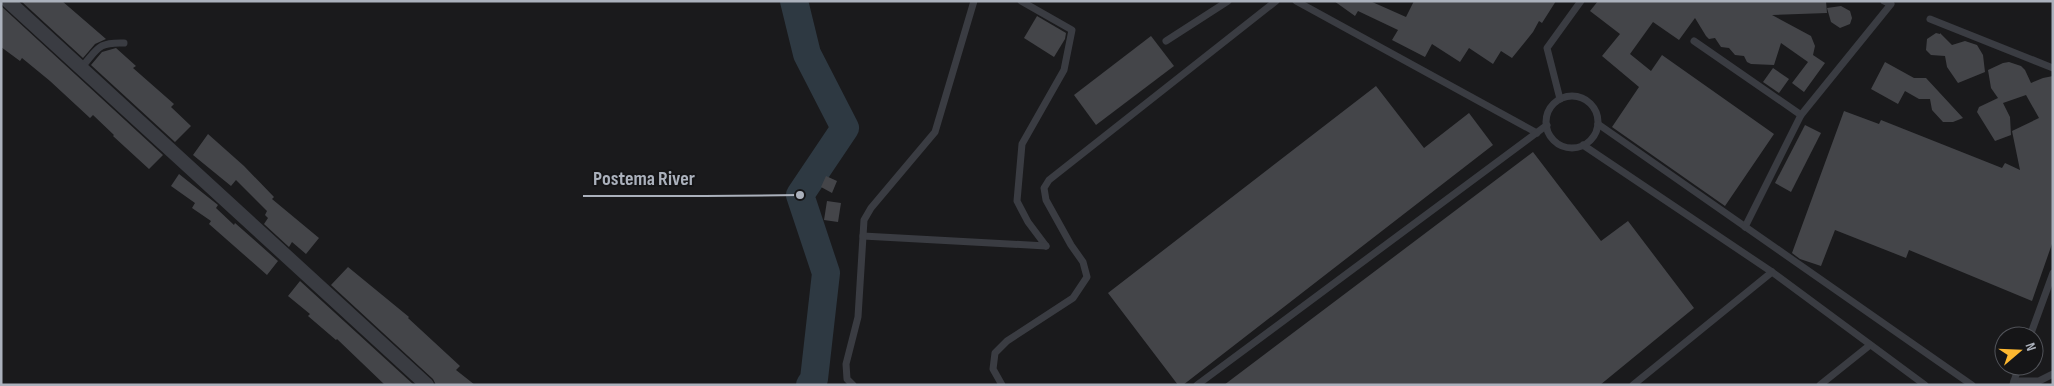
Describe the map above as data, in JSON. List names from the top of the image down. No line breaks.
{"places":["Postema River"],"north":"right"}
